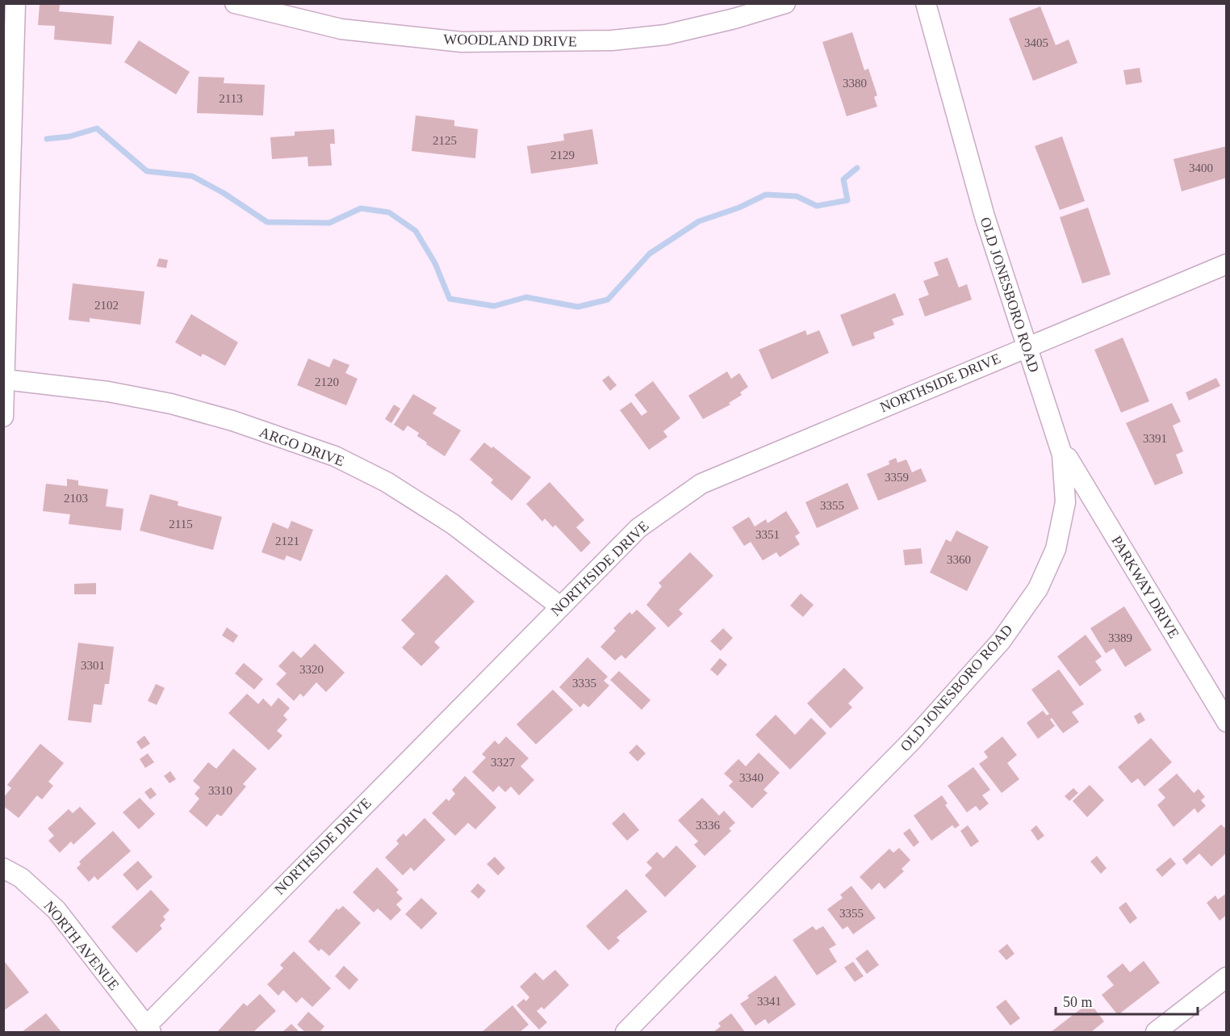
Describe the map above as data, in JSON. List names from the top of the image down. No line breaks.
{"streets":{"street":["WOODLAND DRIVE","OLD JONESBORO ROAD","NORTHSIDE DRIVE","ARGO DRIVE","PARKWAY DRIVE","NORTH AVENUE"]},"crossings":[["OLD JONESBORO ROAD","NORTHSIDE DRIVE"],["OLD JONESBORO ROAD","PARKWAY DRIVE"],["NORTHSIDE DRIVE","ARGO DRIVE"],["NORTHSIDE DRIVE","NORTH AVENUE"]],"house_numbers":["3405","3380","2113","2125","2129","3400","2102","2120","3391","3359","2103","3355","2115","3351","2121","3360","3389","3301","3320","3335","3327","3340","3310","3336","3355","3341"],"scale_bar":"50 m"}
